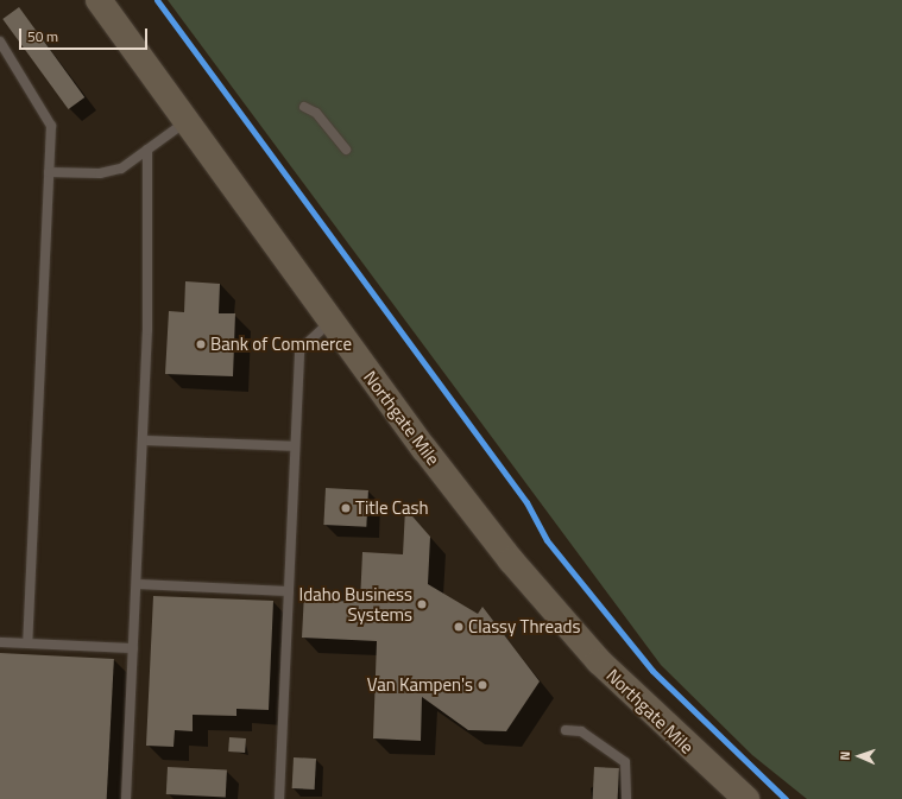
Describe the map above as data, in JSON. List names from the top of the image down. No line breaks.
{"streets":{"highway":["Northgate Mile"]},"places":["Bank of Commerce","Title Cash","Idaho Business Systems","Classy Threads","Van Kampen's"],"scale_bar":"50 m","north":"left"}
